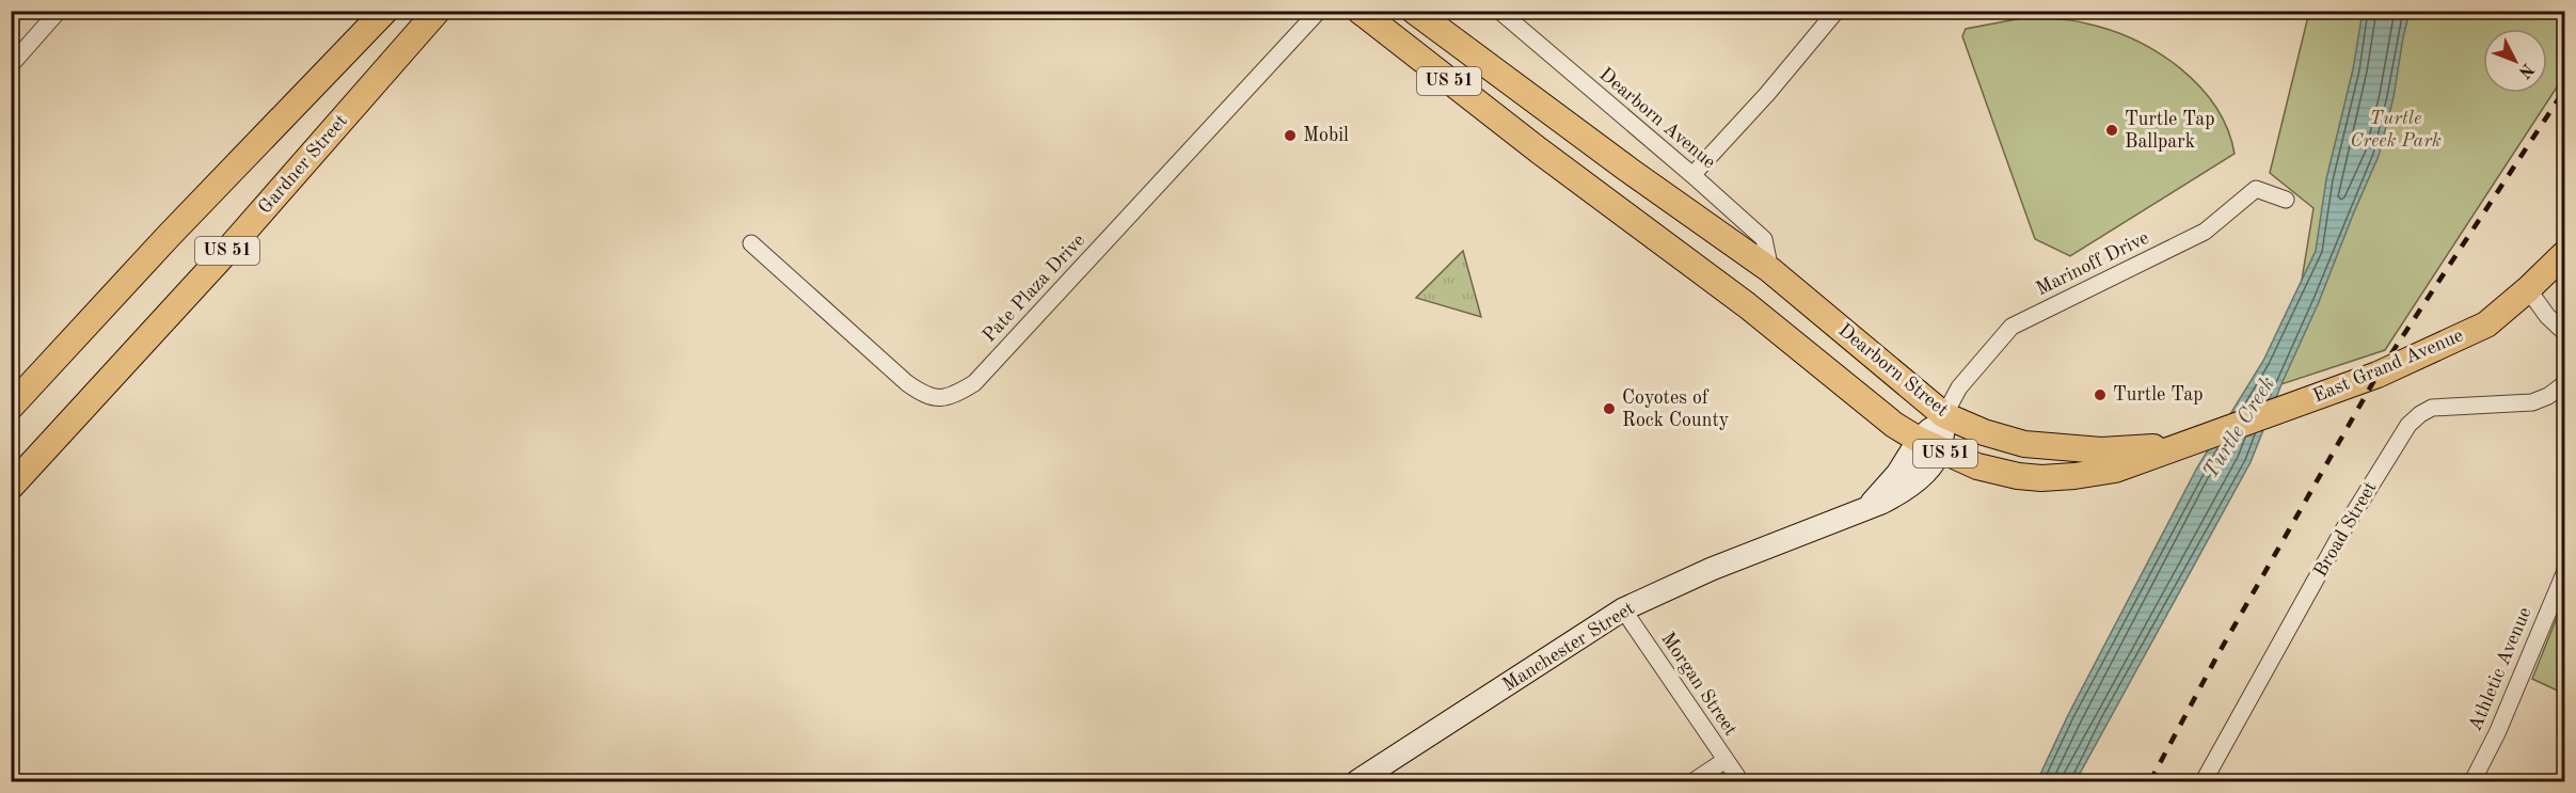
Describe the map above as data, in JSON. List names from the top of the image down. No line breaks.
{"streets":{"main road":["US 51","Gardner Street","East Grand Avenue","Dearborn Street"],"street":["Dearborn Avenue","Marinoff Drive","Pate Plaza Drive","Broad Street","Manchester Street","Athletic Avenue","Morgan Street"]},"crossings":[["US 51","East Grand Avenue"],["Dearborn Avenue","Dearborn Street"],["Marinoff Drive","Dearborn Street"],["Marinoff Drive","Manchester Street"],["East Grand Avenue","Dearborn Street"],["Dearborn Street","Manchester Street"],["Manchester Street","Morgan Street"]],"water":["Turtle Creek"],"parks":["Turtle Creek Park"],"places":["Turtle Tap Ballpark","Mobil","Turtle Tap","Coyotes of Rock County"],"north":"bottom right"}
